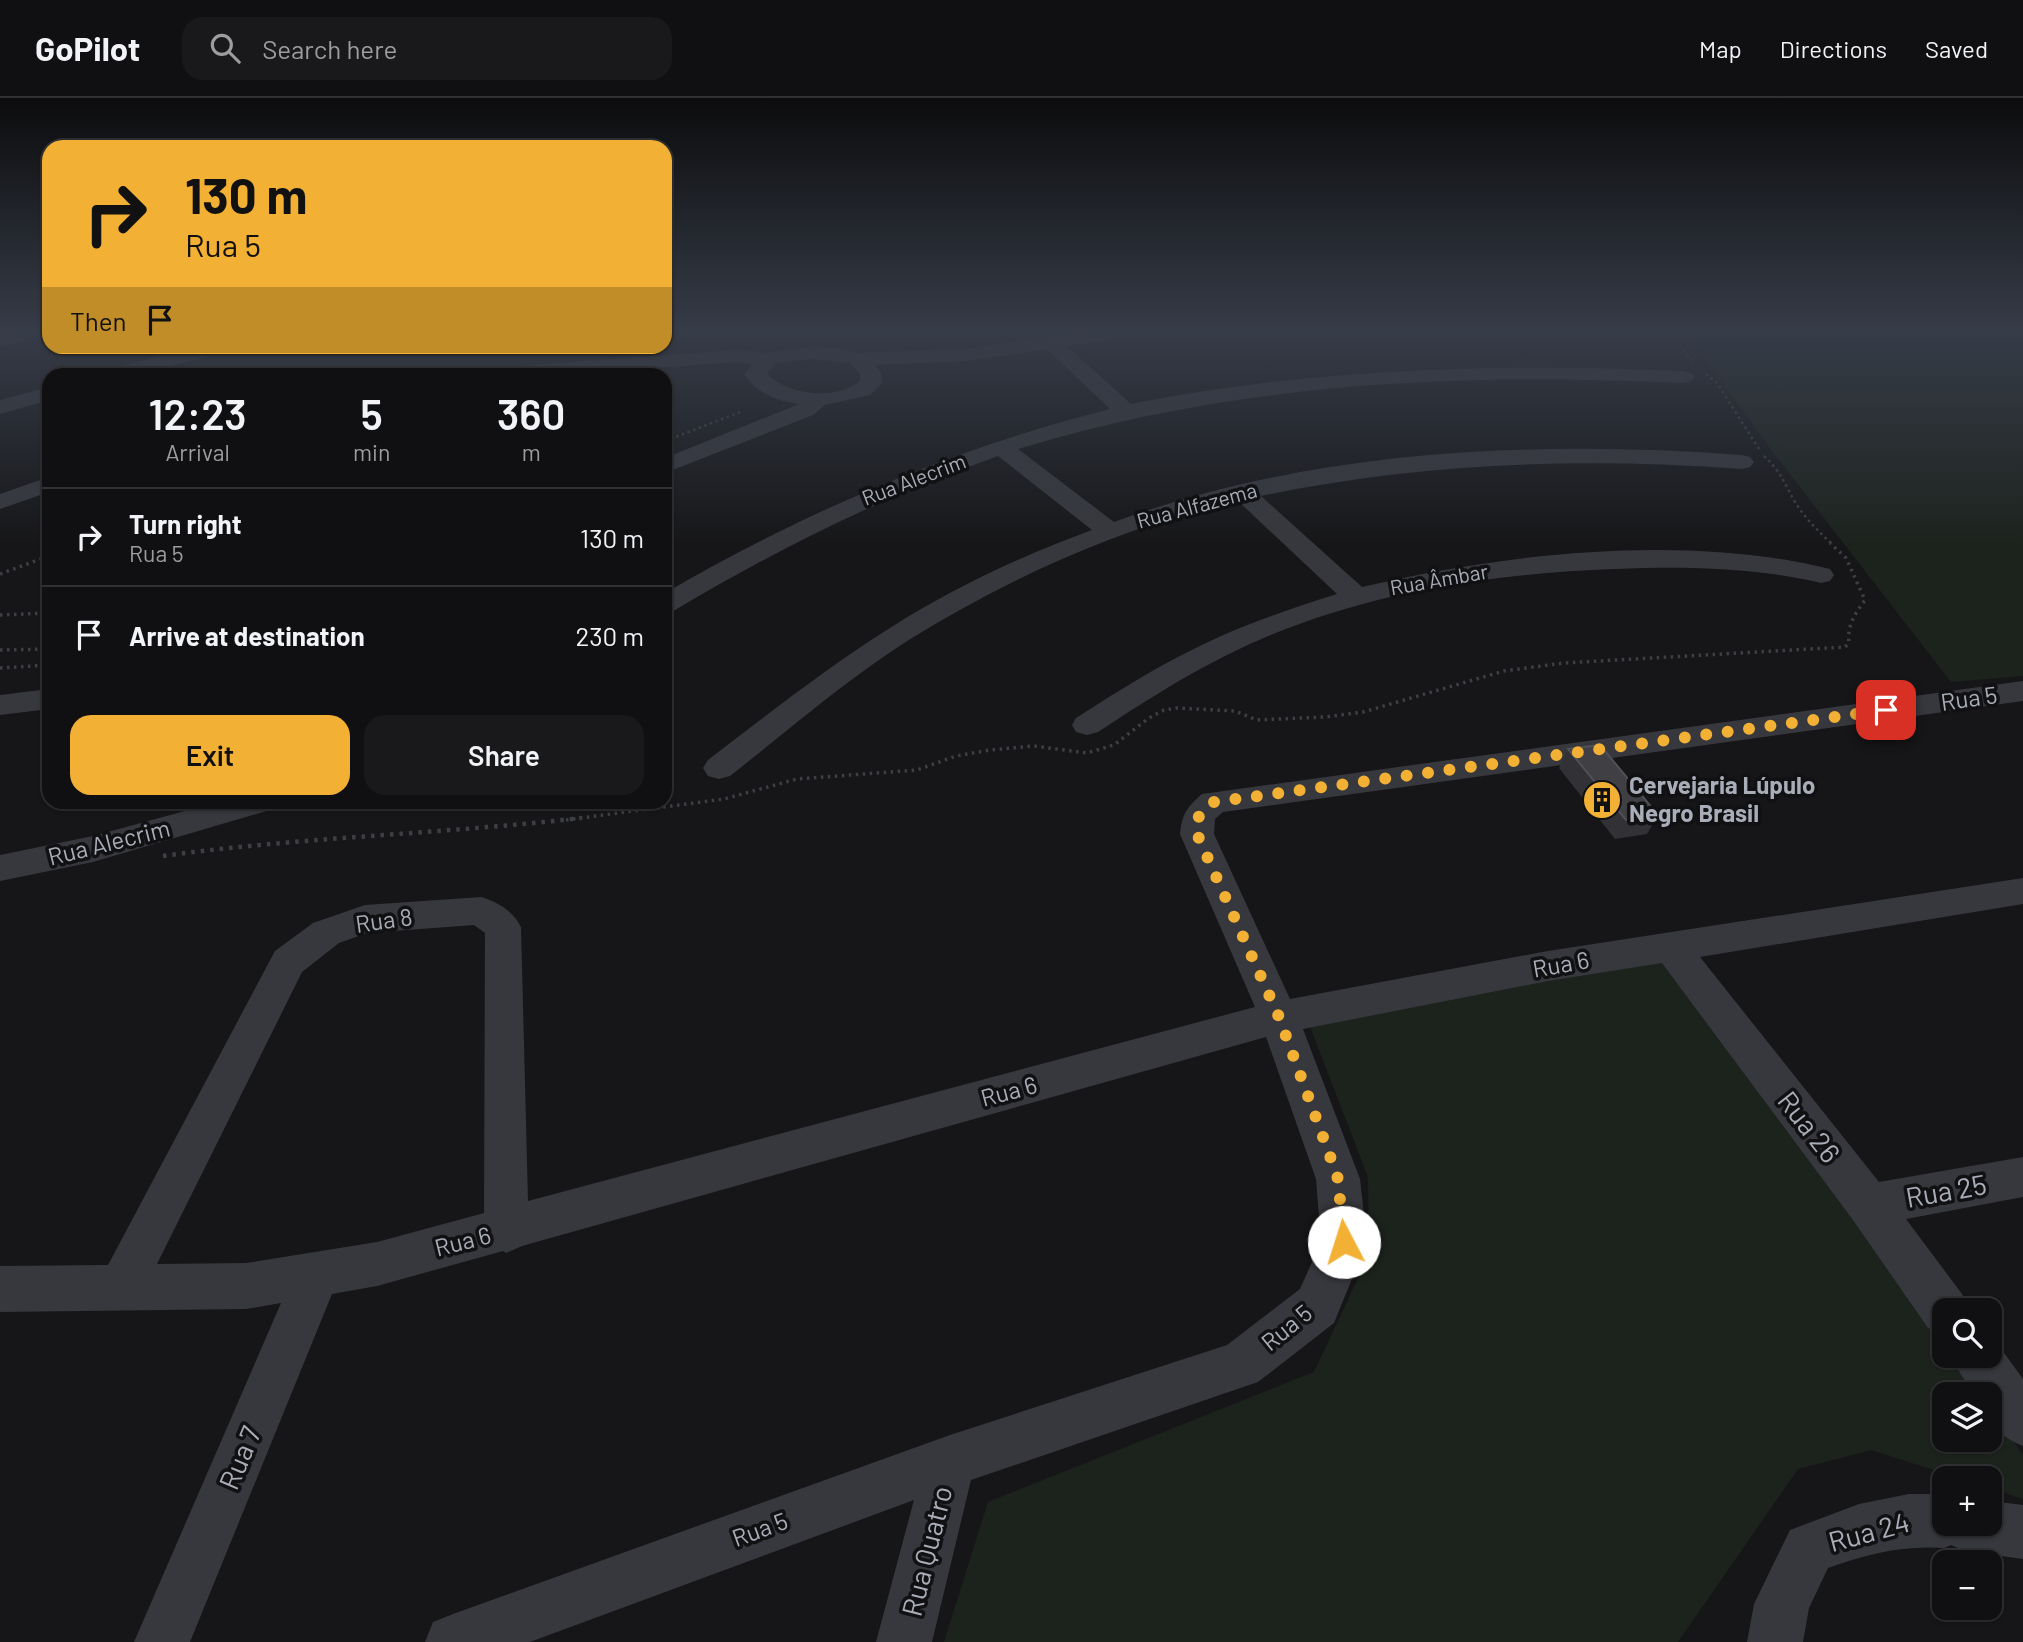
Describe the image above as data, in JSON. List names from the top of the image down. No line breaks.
{"streets":{"street":["Rua Alecrim","Rua Alfazema","Rua Âmbar","Rua 5","Rua 8","Rua 6","Rua 26","Rua 25","Rua 7","Rua 24","Rua Quatro"]},"crossings":[["Rua 5","Rua 6"],["Rua 5","Rua Quatro"],["Rua 8","Rua 6"],["Rua 6","Rua 26"],["Rua 6","Rua 7"],["Rua 26","Rua 25"]],"places":{"building":["Cervejaria Lúpulo Negro Brasil"]},"page":{"header":"GoPilot","search":"Search here","nav":["Map","Directions","Saved"],"turn":["130 m","Rua 5"],"then":"Then","eta":["12:23","Arrival","5","min","360","m"],"list":[{"name":"Turn right","note":"Rua 5","value":"130 m"},{"name":"Arrive at destination","value":"230 m"}],"buttons":["Exit","Share"],"map_buttons":["+","−"]}}
